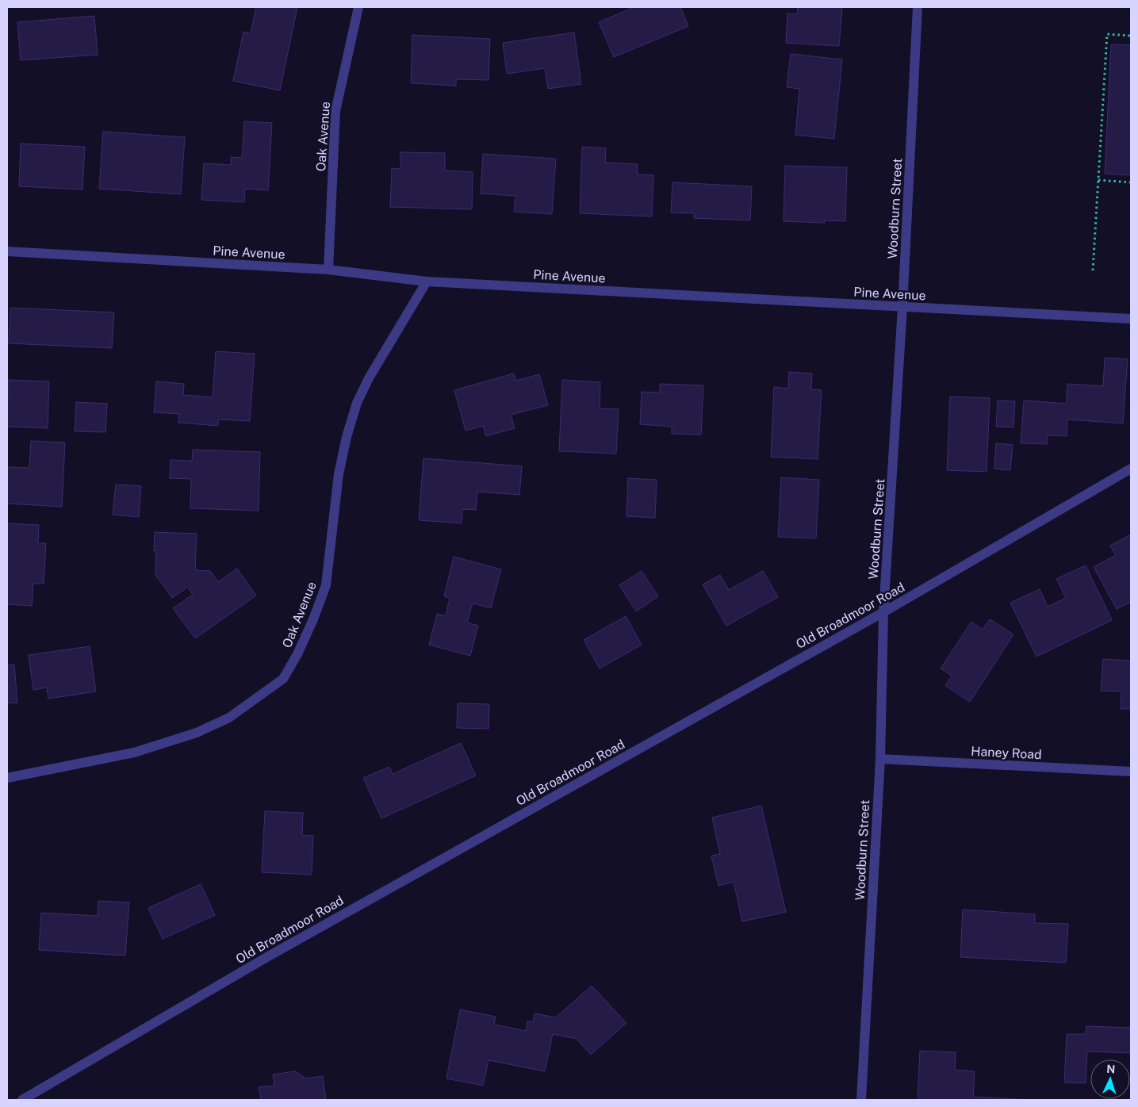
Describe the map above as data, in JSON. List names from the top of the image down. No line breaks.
{"streets":{"street":["Oak Avenue","Woodburn Street","Pine Avenue","Old Broadmoor Road","Haney Road"]},"crossings":[["Oak Avenue","Pine Avenue"],["Woodburn Street","Pine Avenue"],["Woodburn Street","Old Broadmoor Road"],["Woodburn Street","Haney Road"]],"north":"top"}
